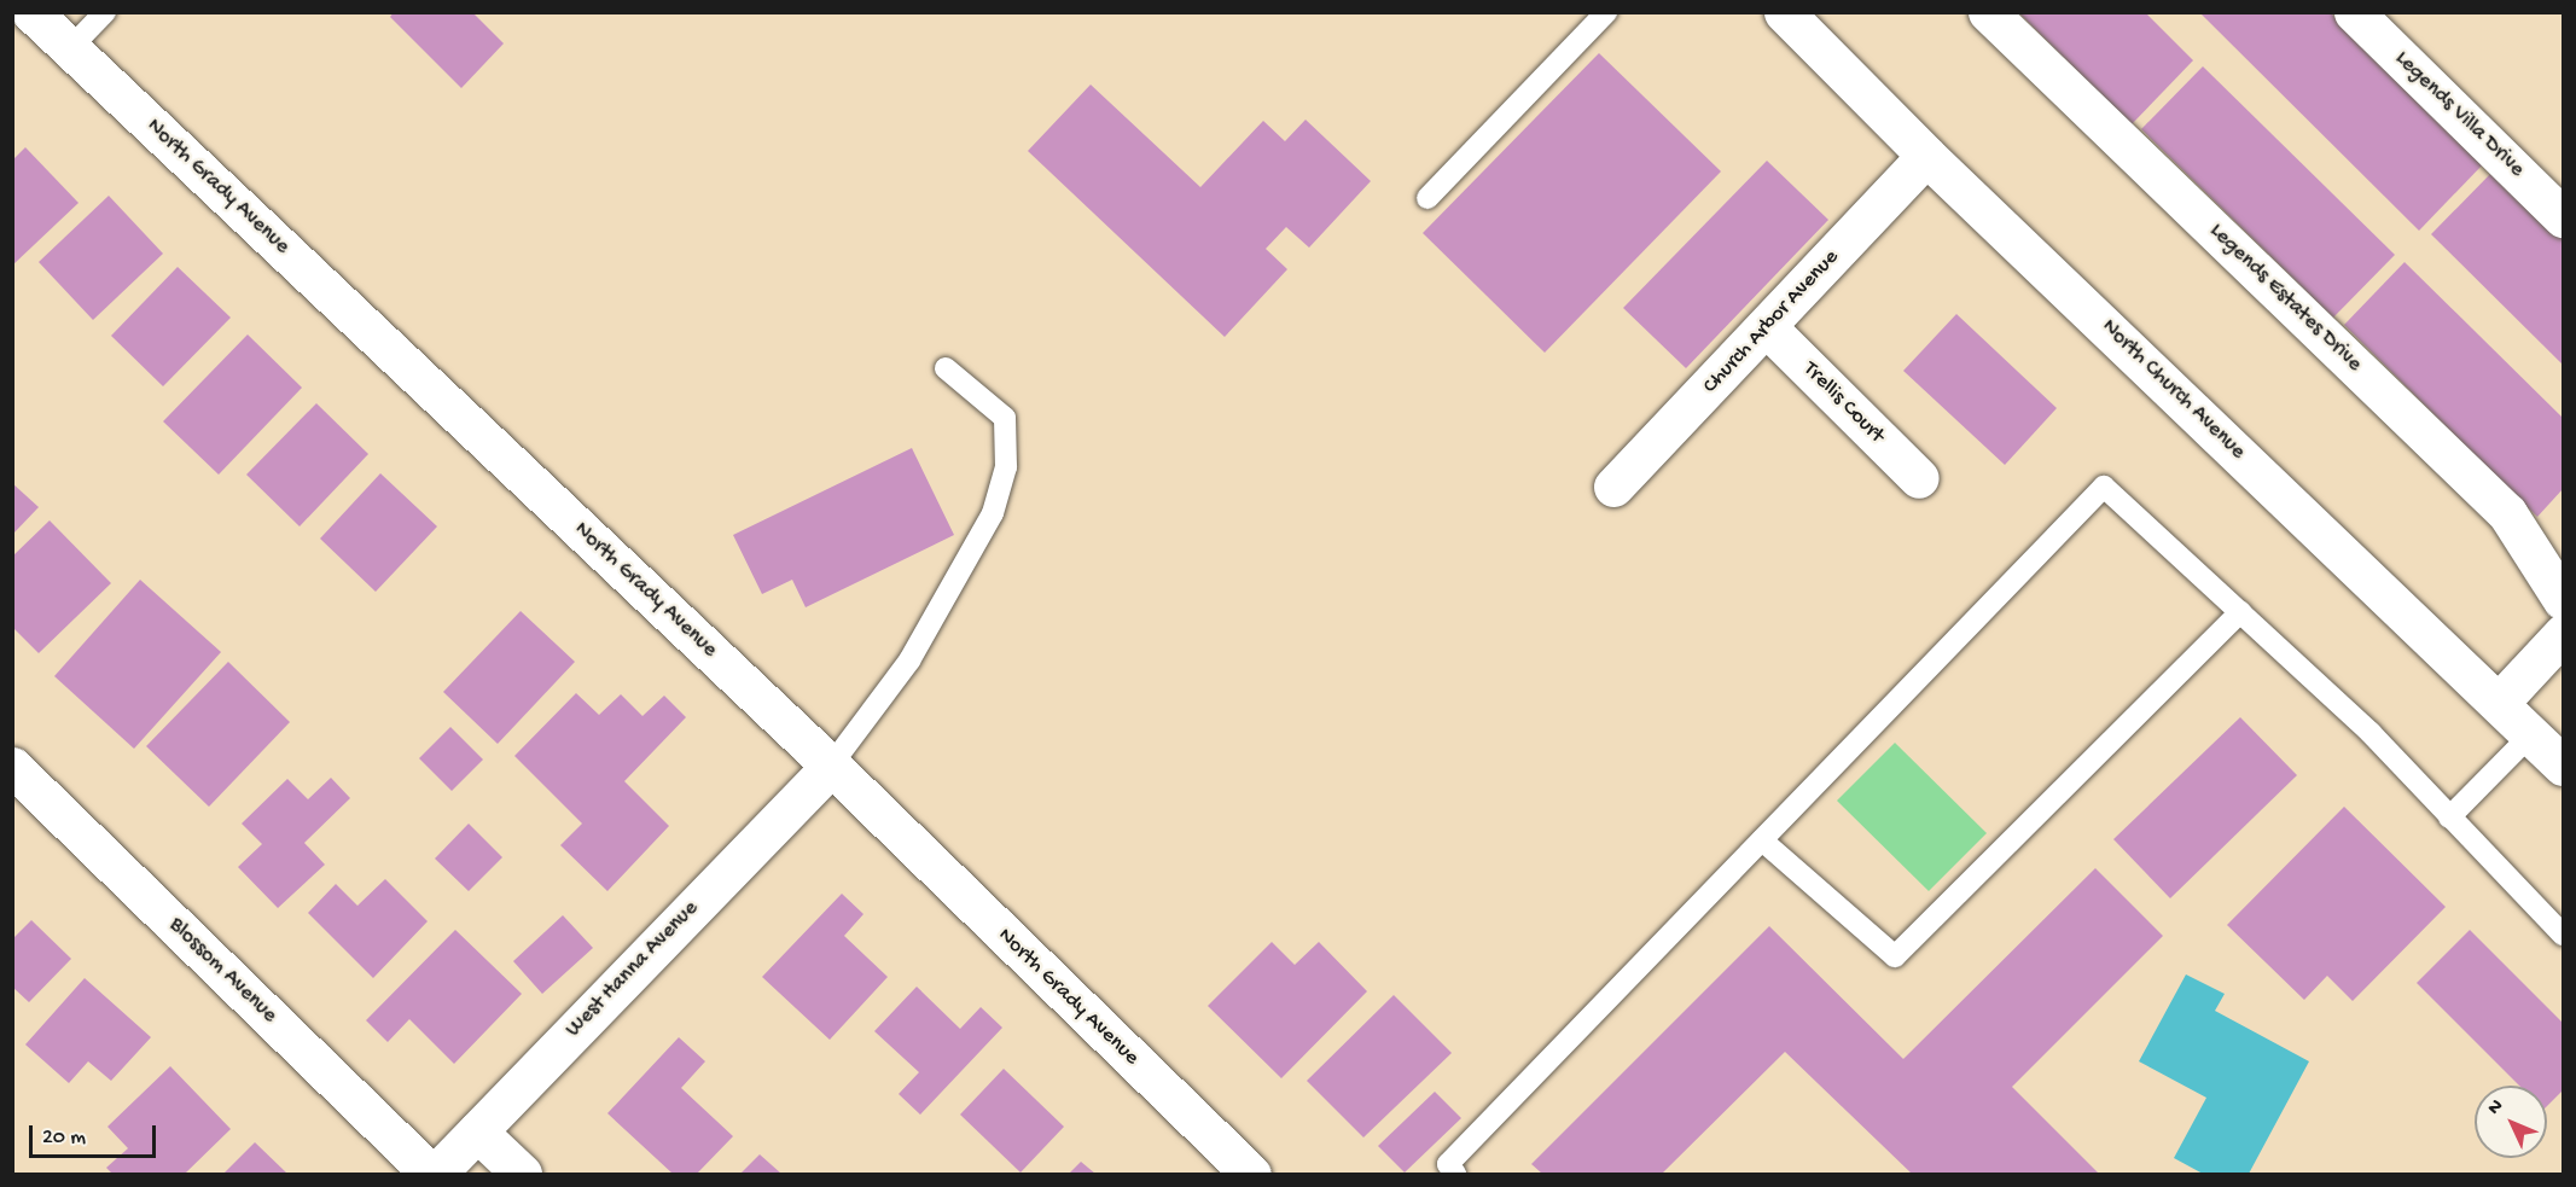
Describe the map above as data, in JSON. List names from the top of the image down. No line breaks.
{"streets":{"street":["Legends Villa Drive","North Grady Avenue","Legends Estates Drive","Church Arbor Avenue","North Church Avenue","Trellis Court","West Hanna Avenue","Blossom Avenue"]},"crossings":[["North Grady Avenue","West Hanna Avenue"],["Church Arbor Avenue","North Church Avenue"],["Church Arbor Avenue","Trellis Court"],["West Hanna Avenue","Blossom Avenue"]],"scale_bar":"20 m","north":"top left"}
